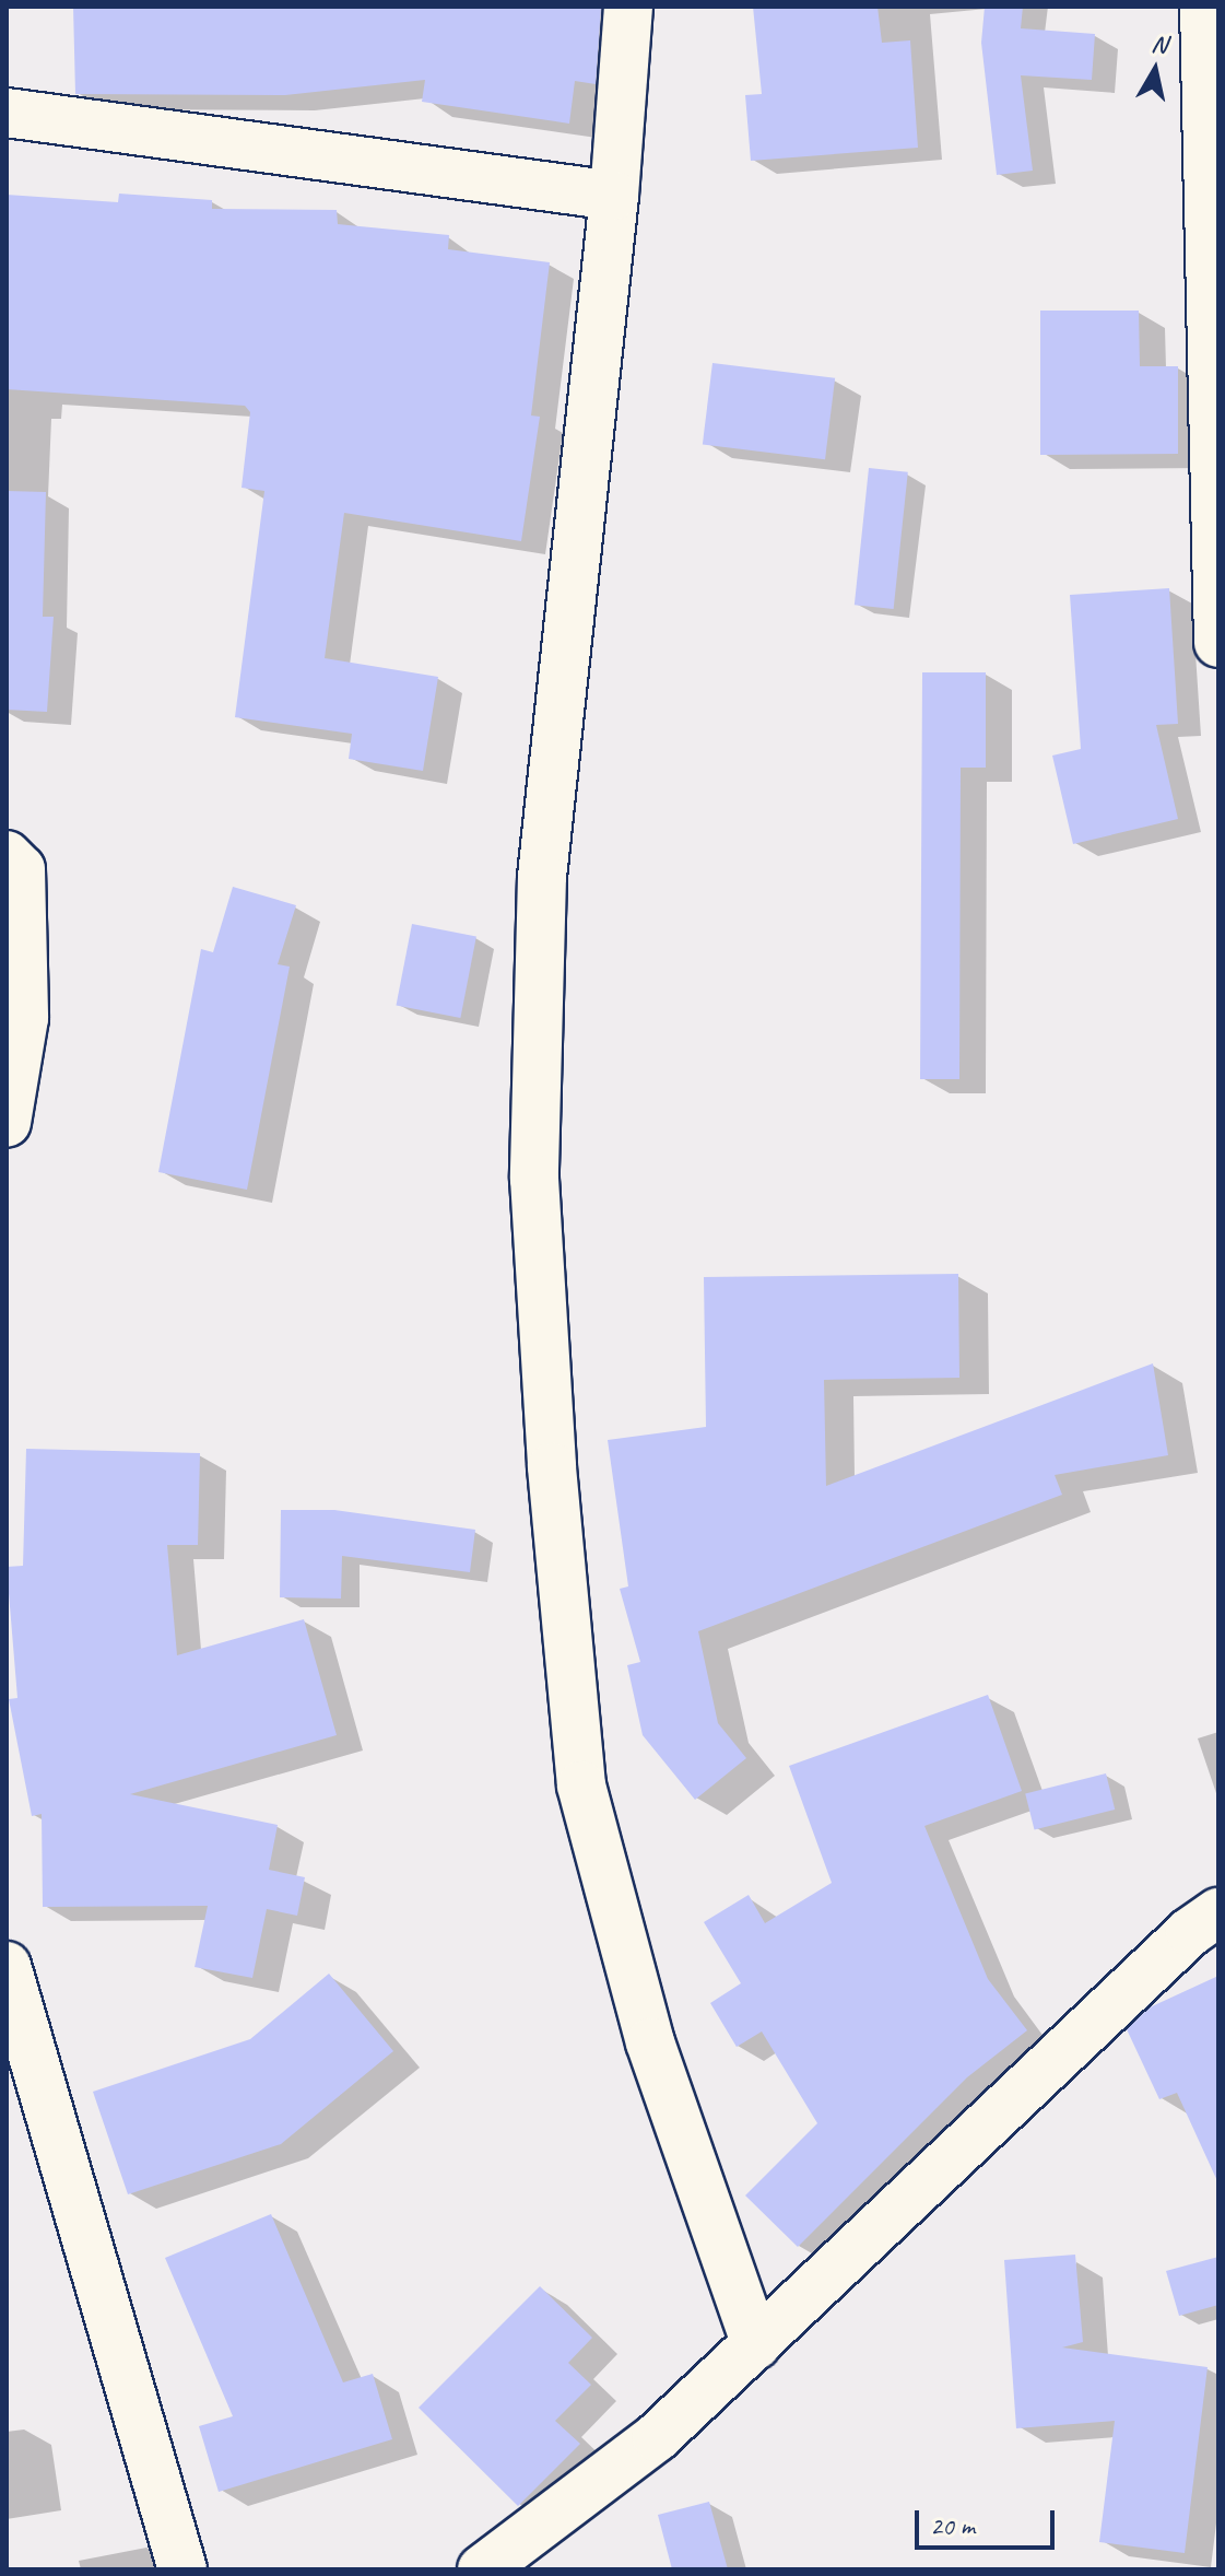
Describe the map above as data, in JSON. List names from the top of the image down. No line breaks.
{"scale_bar":"20 m","north":"top"}
